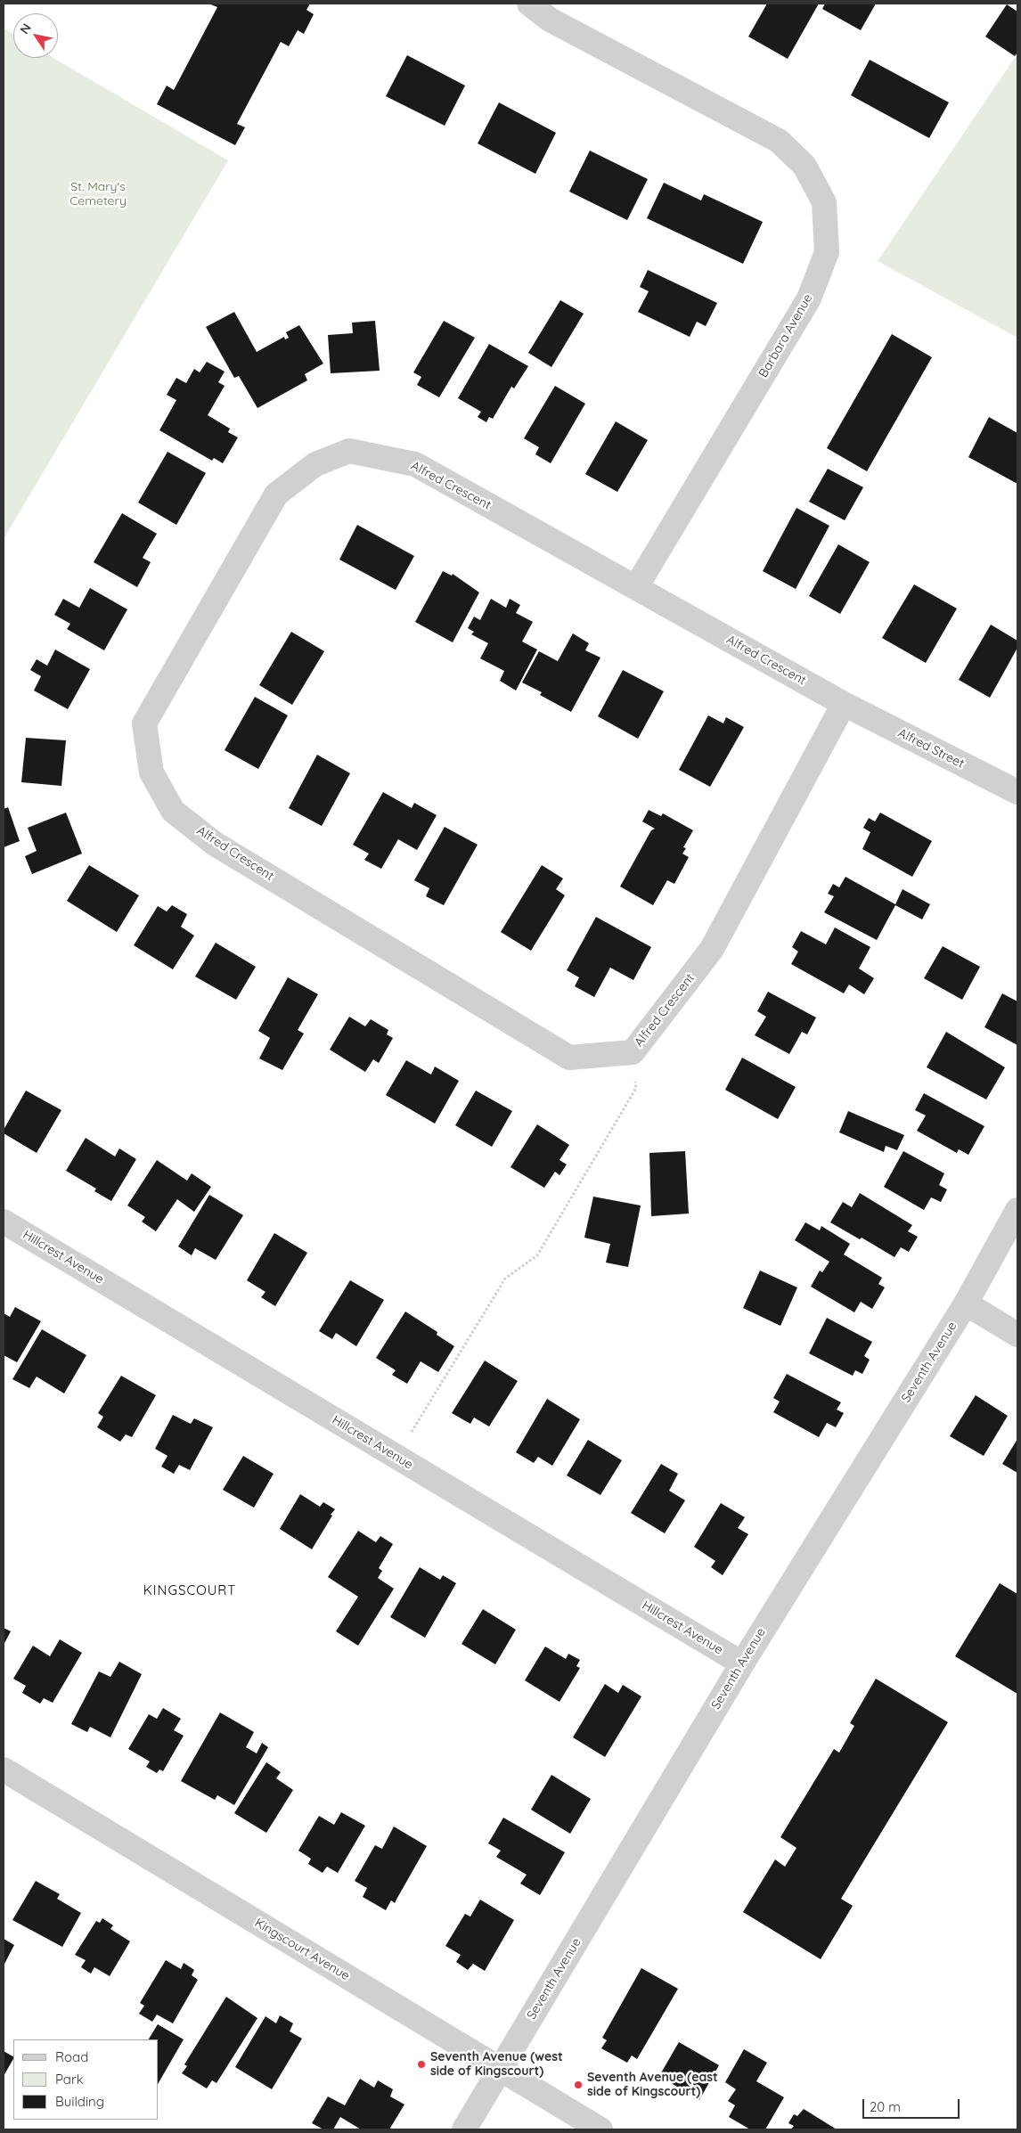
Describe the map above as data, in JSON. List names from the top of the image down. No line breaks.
{"streets":{"street":["Barbara Avenue","Alfred Crescent","Alfred Street","Hillcrest Avenue","Seventh Avenue","Kingscourt Avenue"]},"crossings":[["Barbara Avenue","Alfred Crescent"],["Alfred Crescent","Alfred Street"],["Hillcrest Avenue","Seventh Avenue"],["Seventh Avenue","Kingscourt Avenue"]],"districts":["KINGSCOURT"],"parks":["St. Mary's Cemetery"],"places":["Seventh Avenue (west side of Kingscourt)","Seventh Avenue (east side of Kingscourt)"],"legend":["Road","Park","Building"],"scale_bar":"20 m","north":"top left"}
